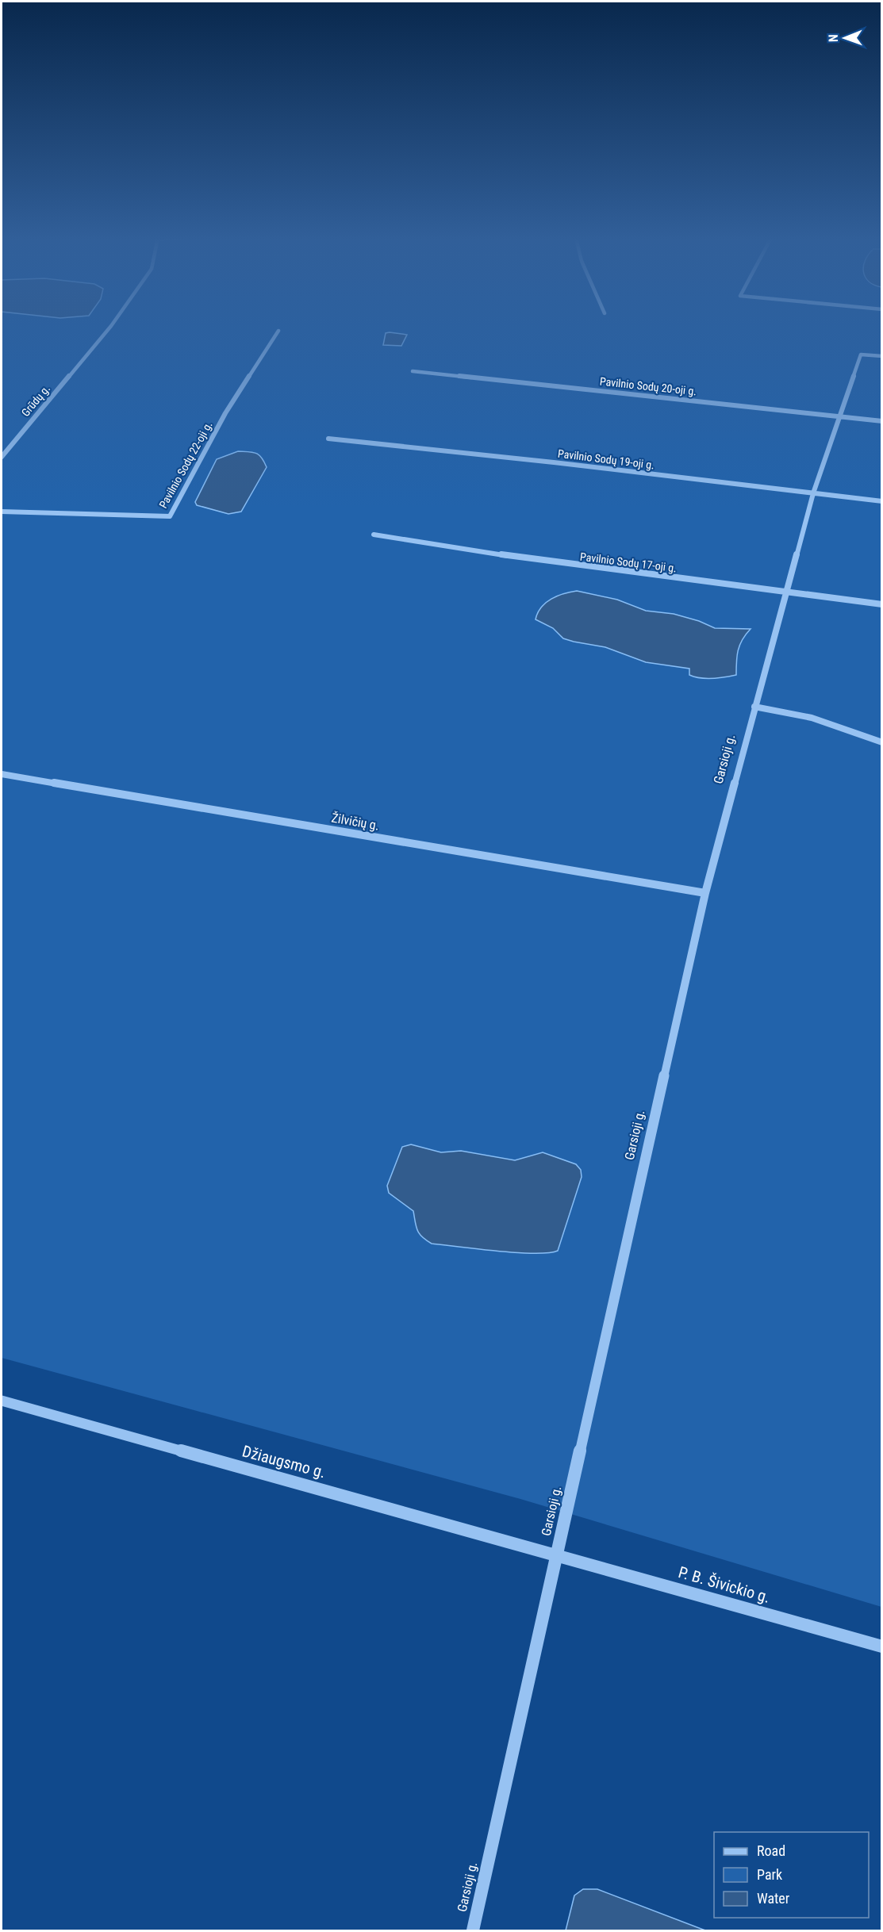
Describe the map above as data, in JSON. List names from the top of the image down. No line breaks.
{"streets":{"street":["Pavilnio Sodų 20-oji g.","Grūdų g.","Pavilnio Sodų 19-oji g.","Pavilnio Sodų 22-oji g.","Pavilnio Sodų 17-oji g.","Garsioji g.","Žilvičių g.","Džiaugsmo g.","P. B. Šivickio g."]},"crossings":[["Pavilnio Sodų 20-oji g.","Garsioji g."],["Pavilnio Sodų 19-oji g.","Garsioji g."],["Pavilnio Sodų 17-oji g.","Garsioji g."],["Garsioji g.","Žilvičių g."],["Garsioji g.","Džiaugsmo g."],["Garsioji g.","P. B. Šivickio g."],["Džiaugsmo g.","P. B. Šivickio g."]],"legend":["Road","Park","Water"],"north":"left"}
